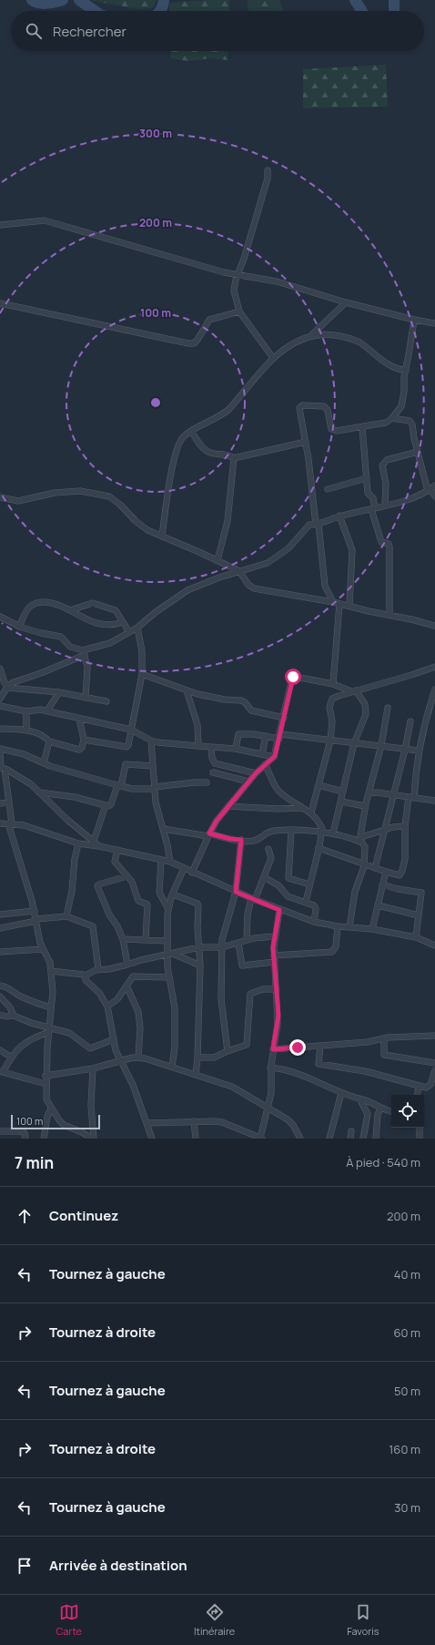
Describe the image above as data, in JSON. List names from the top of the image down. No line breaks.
{"scale_bar":"100 m","page":{"search":"Rechercher","scale":"100 m","heading":["7 min","À pied · 540 m"],"list":[["Continuez","200 m"],["Tournez à gauche","40 m"],["Tournez à droite","60 m"],["Tournez à gauche","50 m"],["Tournez à droite","160 m"],["Tournez à gauche","30 m"],"Arrivée à destination"],"nav":["Carte","Itinéraire","Favoris"]},"rings":["300 m","200 m","100 m"]}
